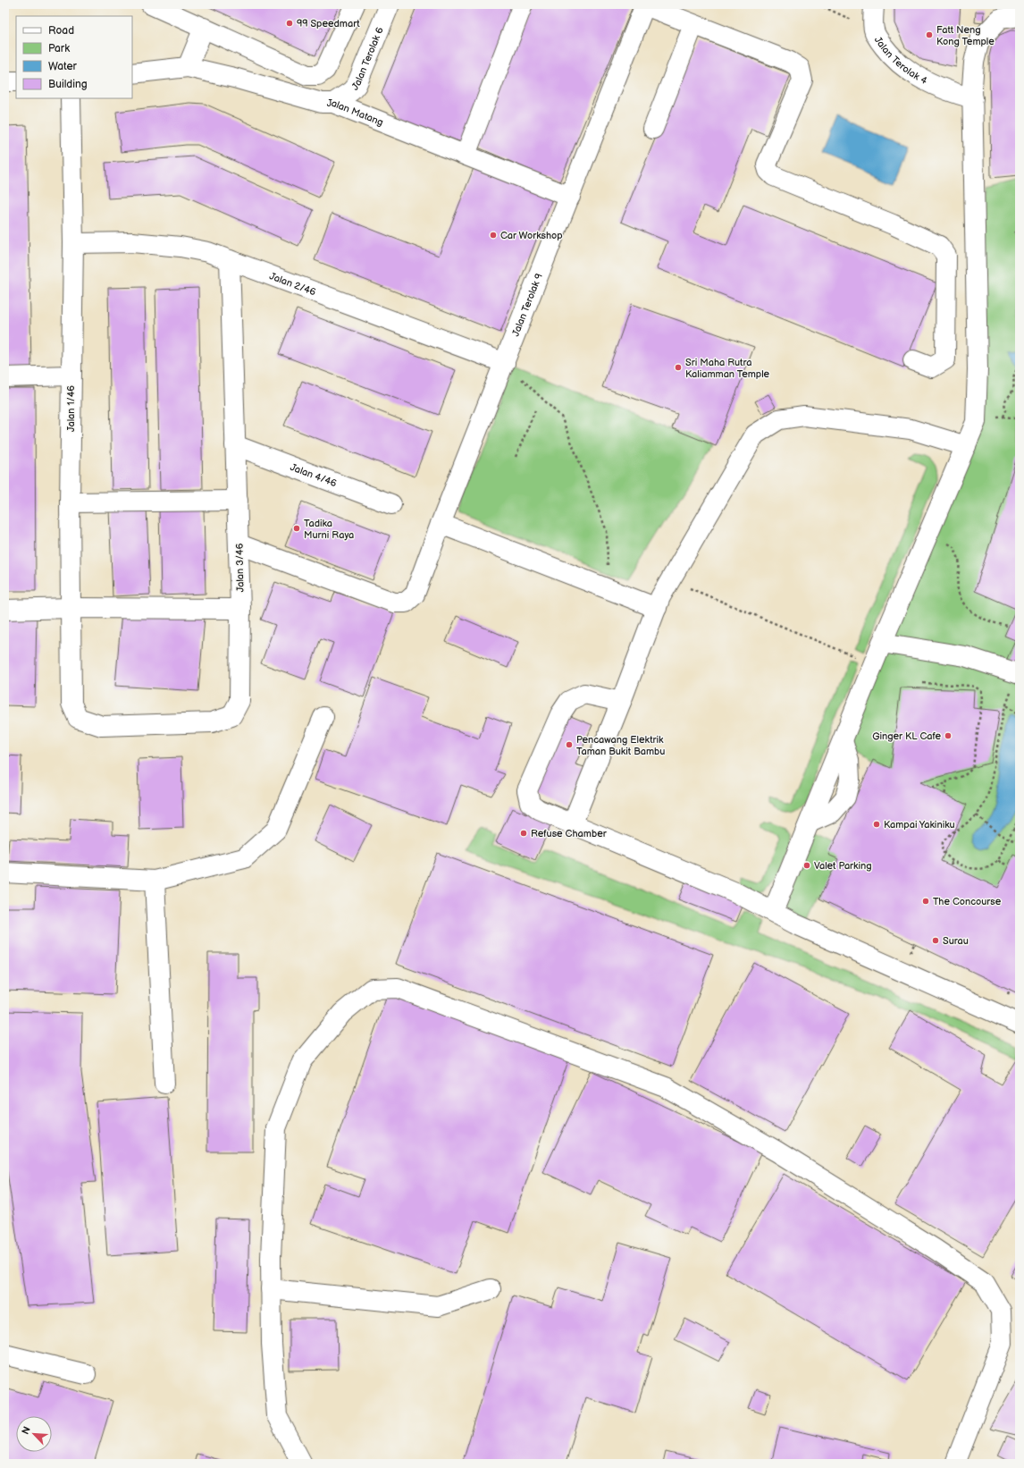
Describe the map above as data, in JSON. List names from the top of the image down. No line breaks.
{"streets":{"street":["Jalan Terolak 6","Jalan Terolak 4","Jalan Matang","Jalan 2/46","Jalan Terolak 9","Jalan 1/46","Jalan 4/46","Jalan 3/46"]},"crossings":[["Jalan Terolak 6","Jalan Matang"],["Jalan Matang","Jalan Terolak 9"],["Jalan 2/46","Jalan Terolak 9"],["Jalan 2/46","Jalan 1/46"],["Jalan 2/46","Jalan 3/46"],["Jalan Terolak 9","Jalan 3/46"],["Jalan 1/46","Jalan 3/46"],["Jalan 4/46","Jalan 3/46"]],"places":["99 Speedmart","Fatt Neng Kong Temple","Car Workshop","Sri Maha Rutra Kaliamman Temple","Tadika Murni Raya","Ginger KL Cafe","Pencawang Elektrik Taman Bukit Bambu","Kampai Yakiniku","Refuse Chamber","Valet Parking","The Concourse","Surau"],"legend":["Road","Park","Water","Building"],"north":"top left"}
